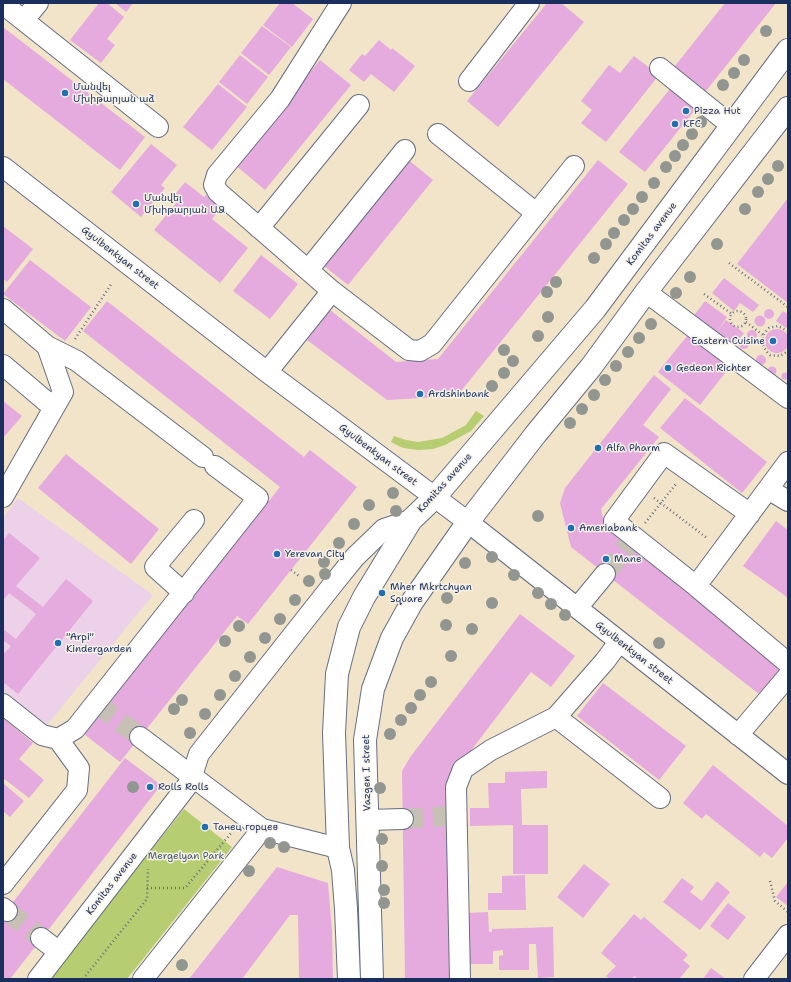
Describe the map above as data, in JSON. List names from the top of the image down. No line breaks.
{"streets":{"main road":["Komitas avenue","Vazgen I street"],"street":["Gyulbenkyan street"]},"crossings":[["Komitas avenue","Gyulbenkyan street"],["Gyulbenkyan street","Vazgen I street"]],"parks":["Mergelyan Park"],"places":["Մանվել Մխիթարյան աձ","Pizza Hut","KFC","Մանվել Մխիթարյան ԱՁ","Eastern Cuisine","Gedeon Richter","Ardshinbank","Alfa Pharm","Ameriabank","Yerevan City","Mane","Mher Mkrtchyan Square","\"Arpi\" Kindergarden","Rolls Rolls","Танец горцев"]}
